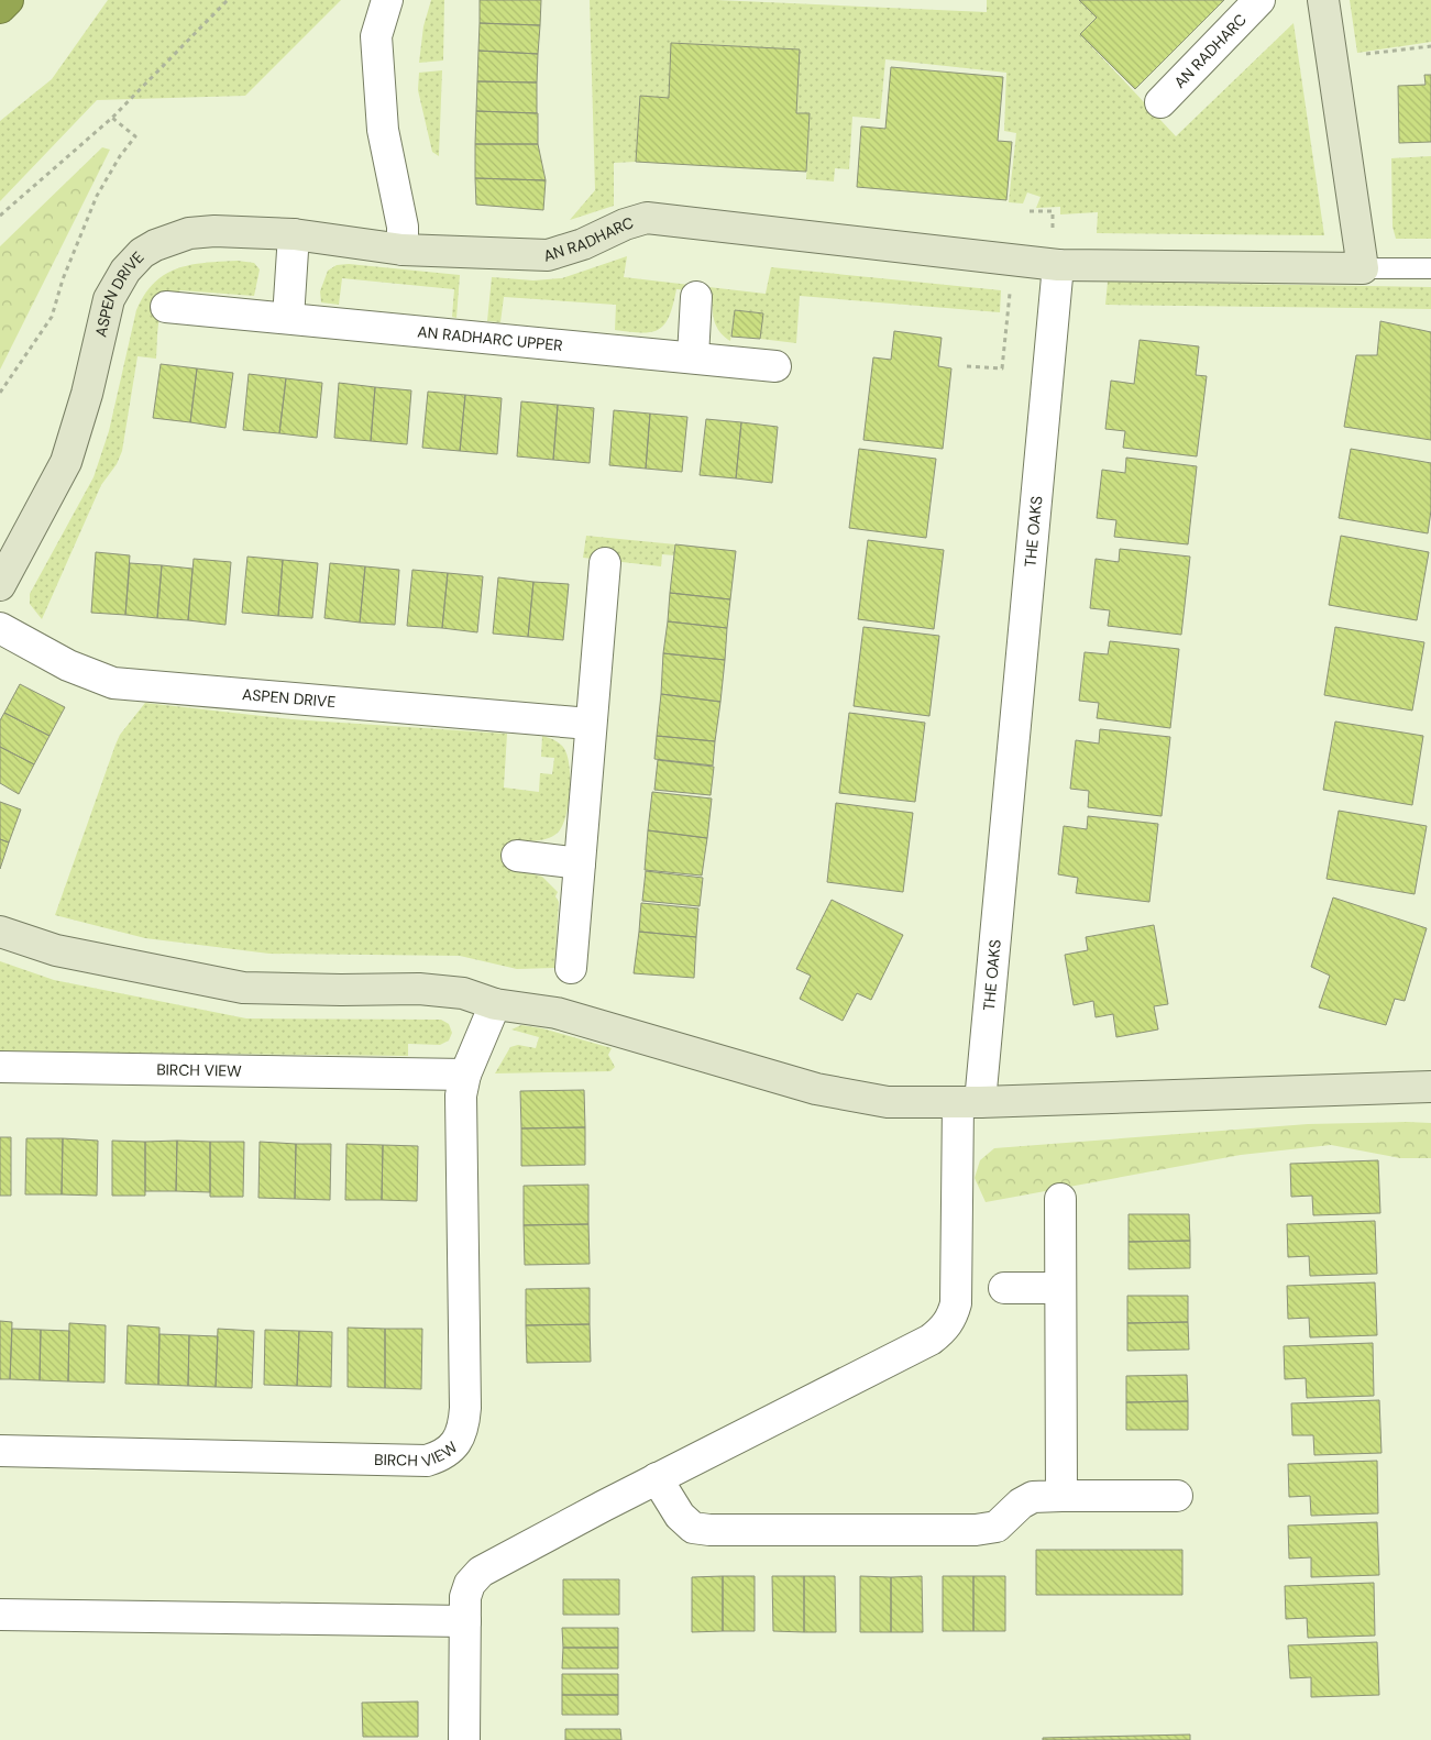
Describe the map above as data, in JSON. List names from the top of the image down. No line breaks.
{"streets":{"street":["AN RADHARC","ASPEN DRIVE","AN RADHARC UPPER","THE OAKS","BIRCH VIEW"]},"crossings":[["AN RADHARC","ASPEN DRIVE"],["AN RADHARC","THE OAKS"]]}
